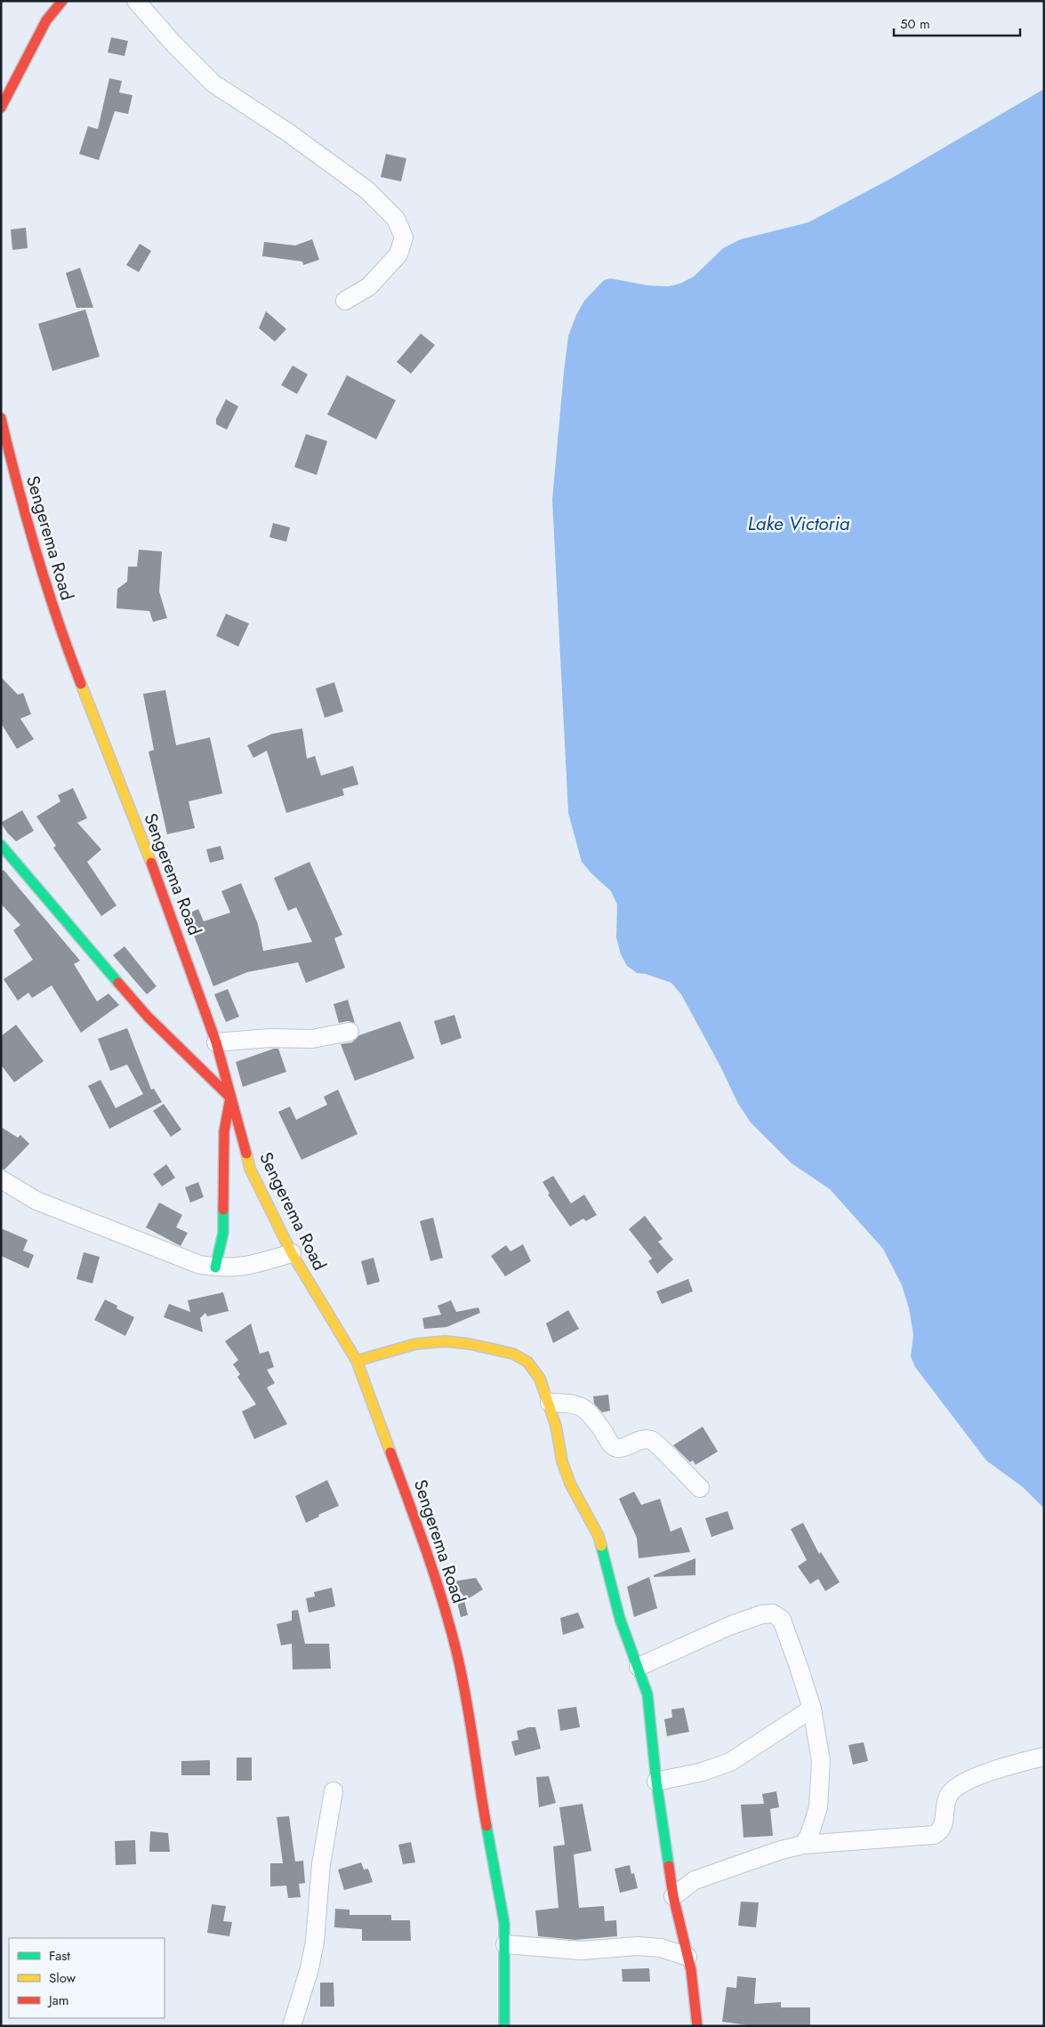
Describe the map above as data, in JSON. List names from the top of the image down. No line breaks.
{"streets":{"main road":["Sengerema Road"]},"water":["Lake Victoria"],"legend":["Fast","Slow","Jam"],"scale_bar":"50 m"}
